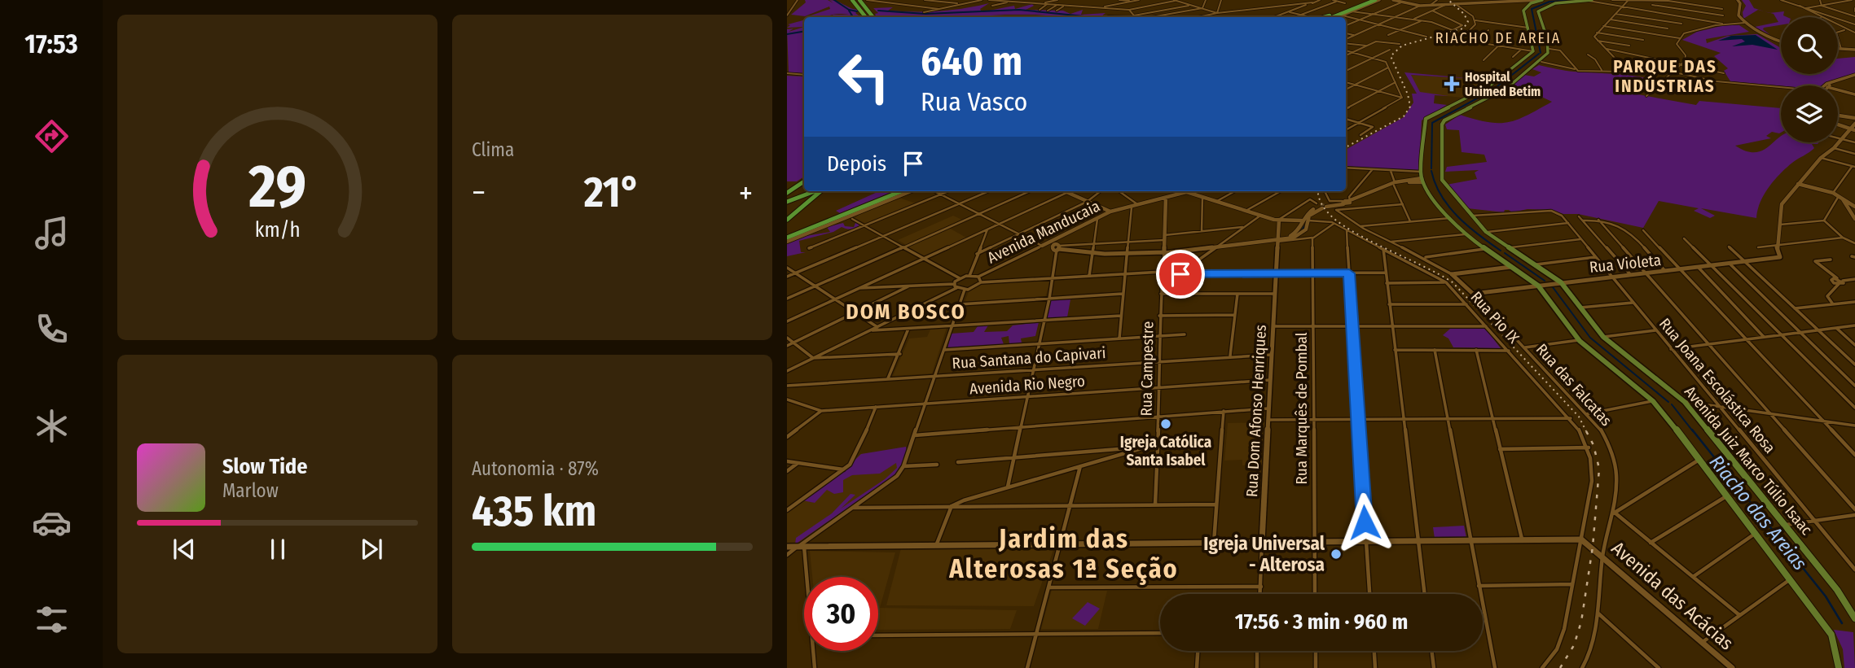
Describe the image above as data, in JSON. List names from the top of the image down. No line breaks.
{"streets":{"main road":["Avenida Juiz Marco Túlio Isaac"],"street":["Avenida Manducaia","Rua Violeta","Rua Pio IX","Rua Santana do Capivari","Rua Campestre","Avenida Rio Negro","Rua das Falcatas","Rua Joana Escolástica Rosa","Rua Marquês de Pombal","Rua Dom Afonso Henriques","Avenida das Acácias"]},"crossings":[["Avenida Manducaia","Rua Campestre"],["Rua Violeta","Rua das Falcatas"],["Rua Violeta","Rua Joana Escolástica Rosa"],["Rua Violeta","Avenida Juiz Marco Túlio Isaac"],["Rua Pio IX","Avenida das Acácias"],["Rua Santana do Capivari","Rua Campestre"],["Rua Santana do Capivari","Rua Dom Afonso Henriques"],["Rua Campestre","Avenida Rio Negro"],["Avenida Rio Negro","Rua Dom Afonso Henriques"],["Rua das Falcatas","Avenida das Acácias"],["Rua Joana Escolástica Rosa","Avenida Juiz Marco Túlio Isaac"]],"districts":["RIACHO DE AREIA","PARQUE DAS INDÚSTRIAS","DOM BOSCO","Jardim das Alterosas 1ª Seção"],"water":["Riacho das Areias"],"places":{"health":["Hospital Unimed Betim"],"other":["Igreja Católica Santa Isabel","Igreja Universal - Alterosa"]},"page":{"tabs":"17:53","tile":["Clima",["Autonomia · 87%","435 km"]],"turn":["640 m","Rua Vasco"],"then":"Depois","heat":["−","21°","+"],"song":["Slow Tide","Marlow"],"limit":"30","trip":"17:56 · 3 min · 960 m","gauge":["29","km/h"]}}
